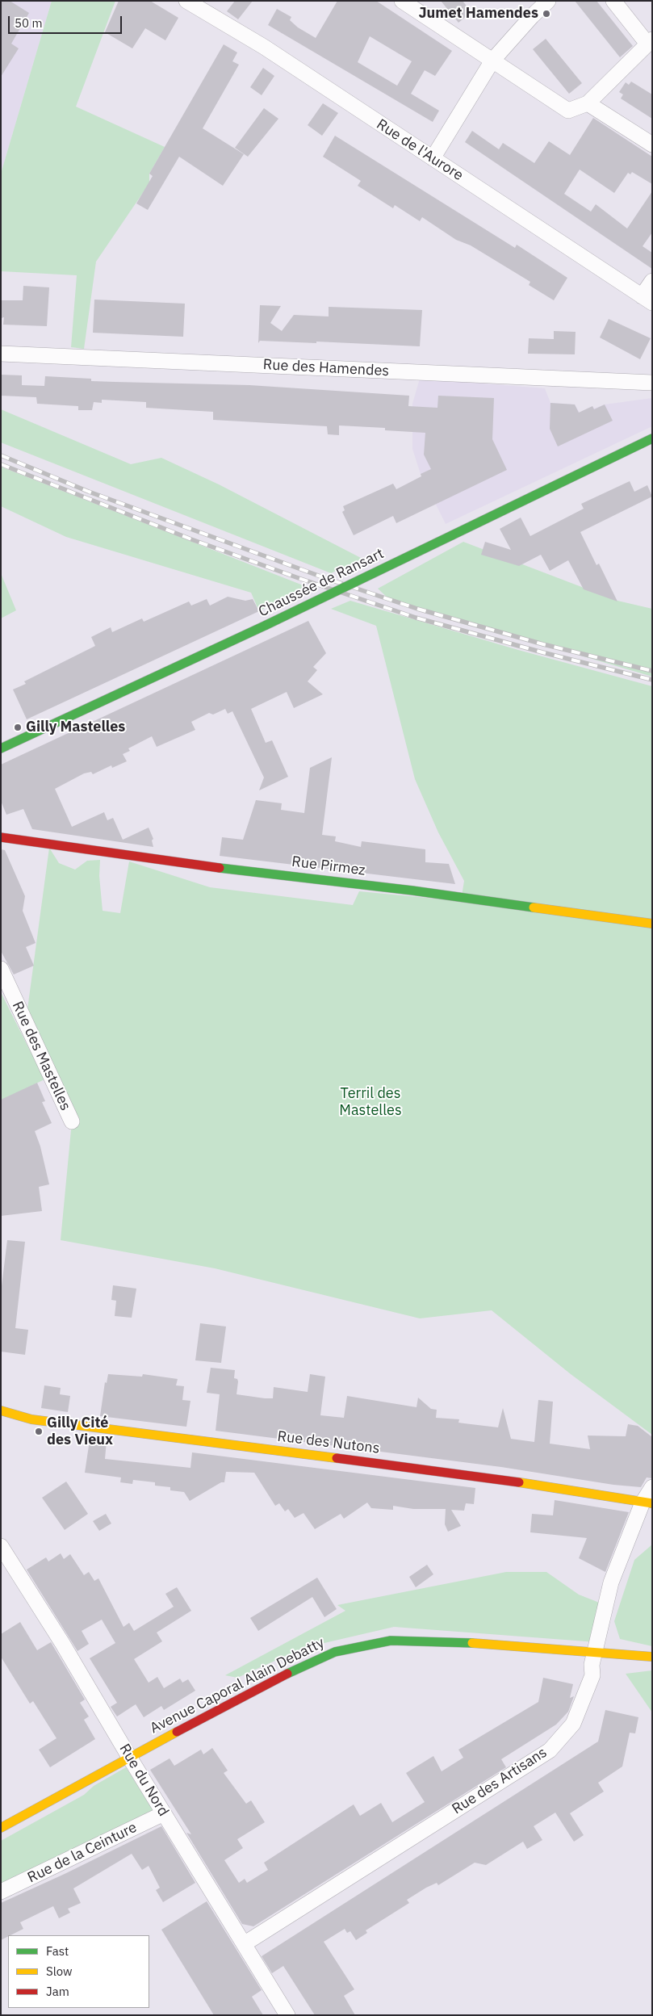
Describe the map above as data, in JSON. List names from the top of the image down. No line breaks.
{"streets":{"main road":["Chaussée de Ransart","Rue Pirmez","Rue des Nutons","Avenue Caporal Alain Debatty"],"street":["Rue de l'Aurore","Rue des Hamendes","Rue des Mastelles","Rue du Nord","Rue des Artisans","Rue de la Ceinture"]},"crossings":[["Rue des Nutons","Rue des Artisans"],["Avenue Caporal Alain Debatty","Rue du Nord"],["Avenue Caporal Alain Debatty","Rue des Artisans"],["Rue du Nord","Rue des Artisans"],["Rue du Nord","Rue de la Ceinture"]],"parks":["Terril des Mastelles"],"places":["Jumet Hamendes","Gilly Mastelles","Gilly Cité des Vieux"],"legend":["Fast","Slow","Jam"],"scale_bar":"50 m"}
